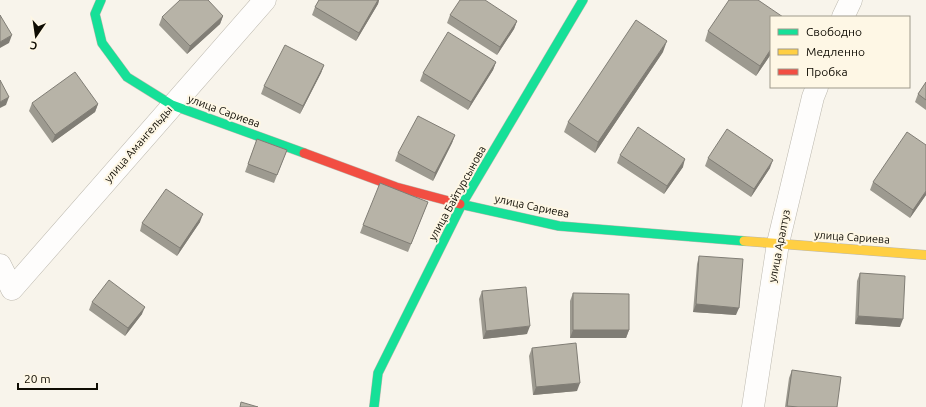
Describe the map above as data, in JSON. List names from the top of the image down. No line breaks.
{"streets":{"street":["улица Сариева","улица Амангельды","улица Байтурсынова","улица Аралтуз"]},"crossings":[["улица Сариева","улица Амангельды"],["улица Сариева","улица Байтурсынова"],["улица Сариева","улица Аралтуз"]],"legend":["Свободно","Медленно","Пробка"],"scale_bar":"20 m","north":"bottom"}
